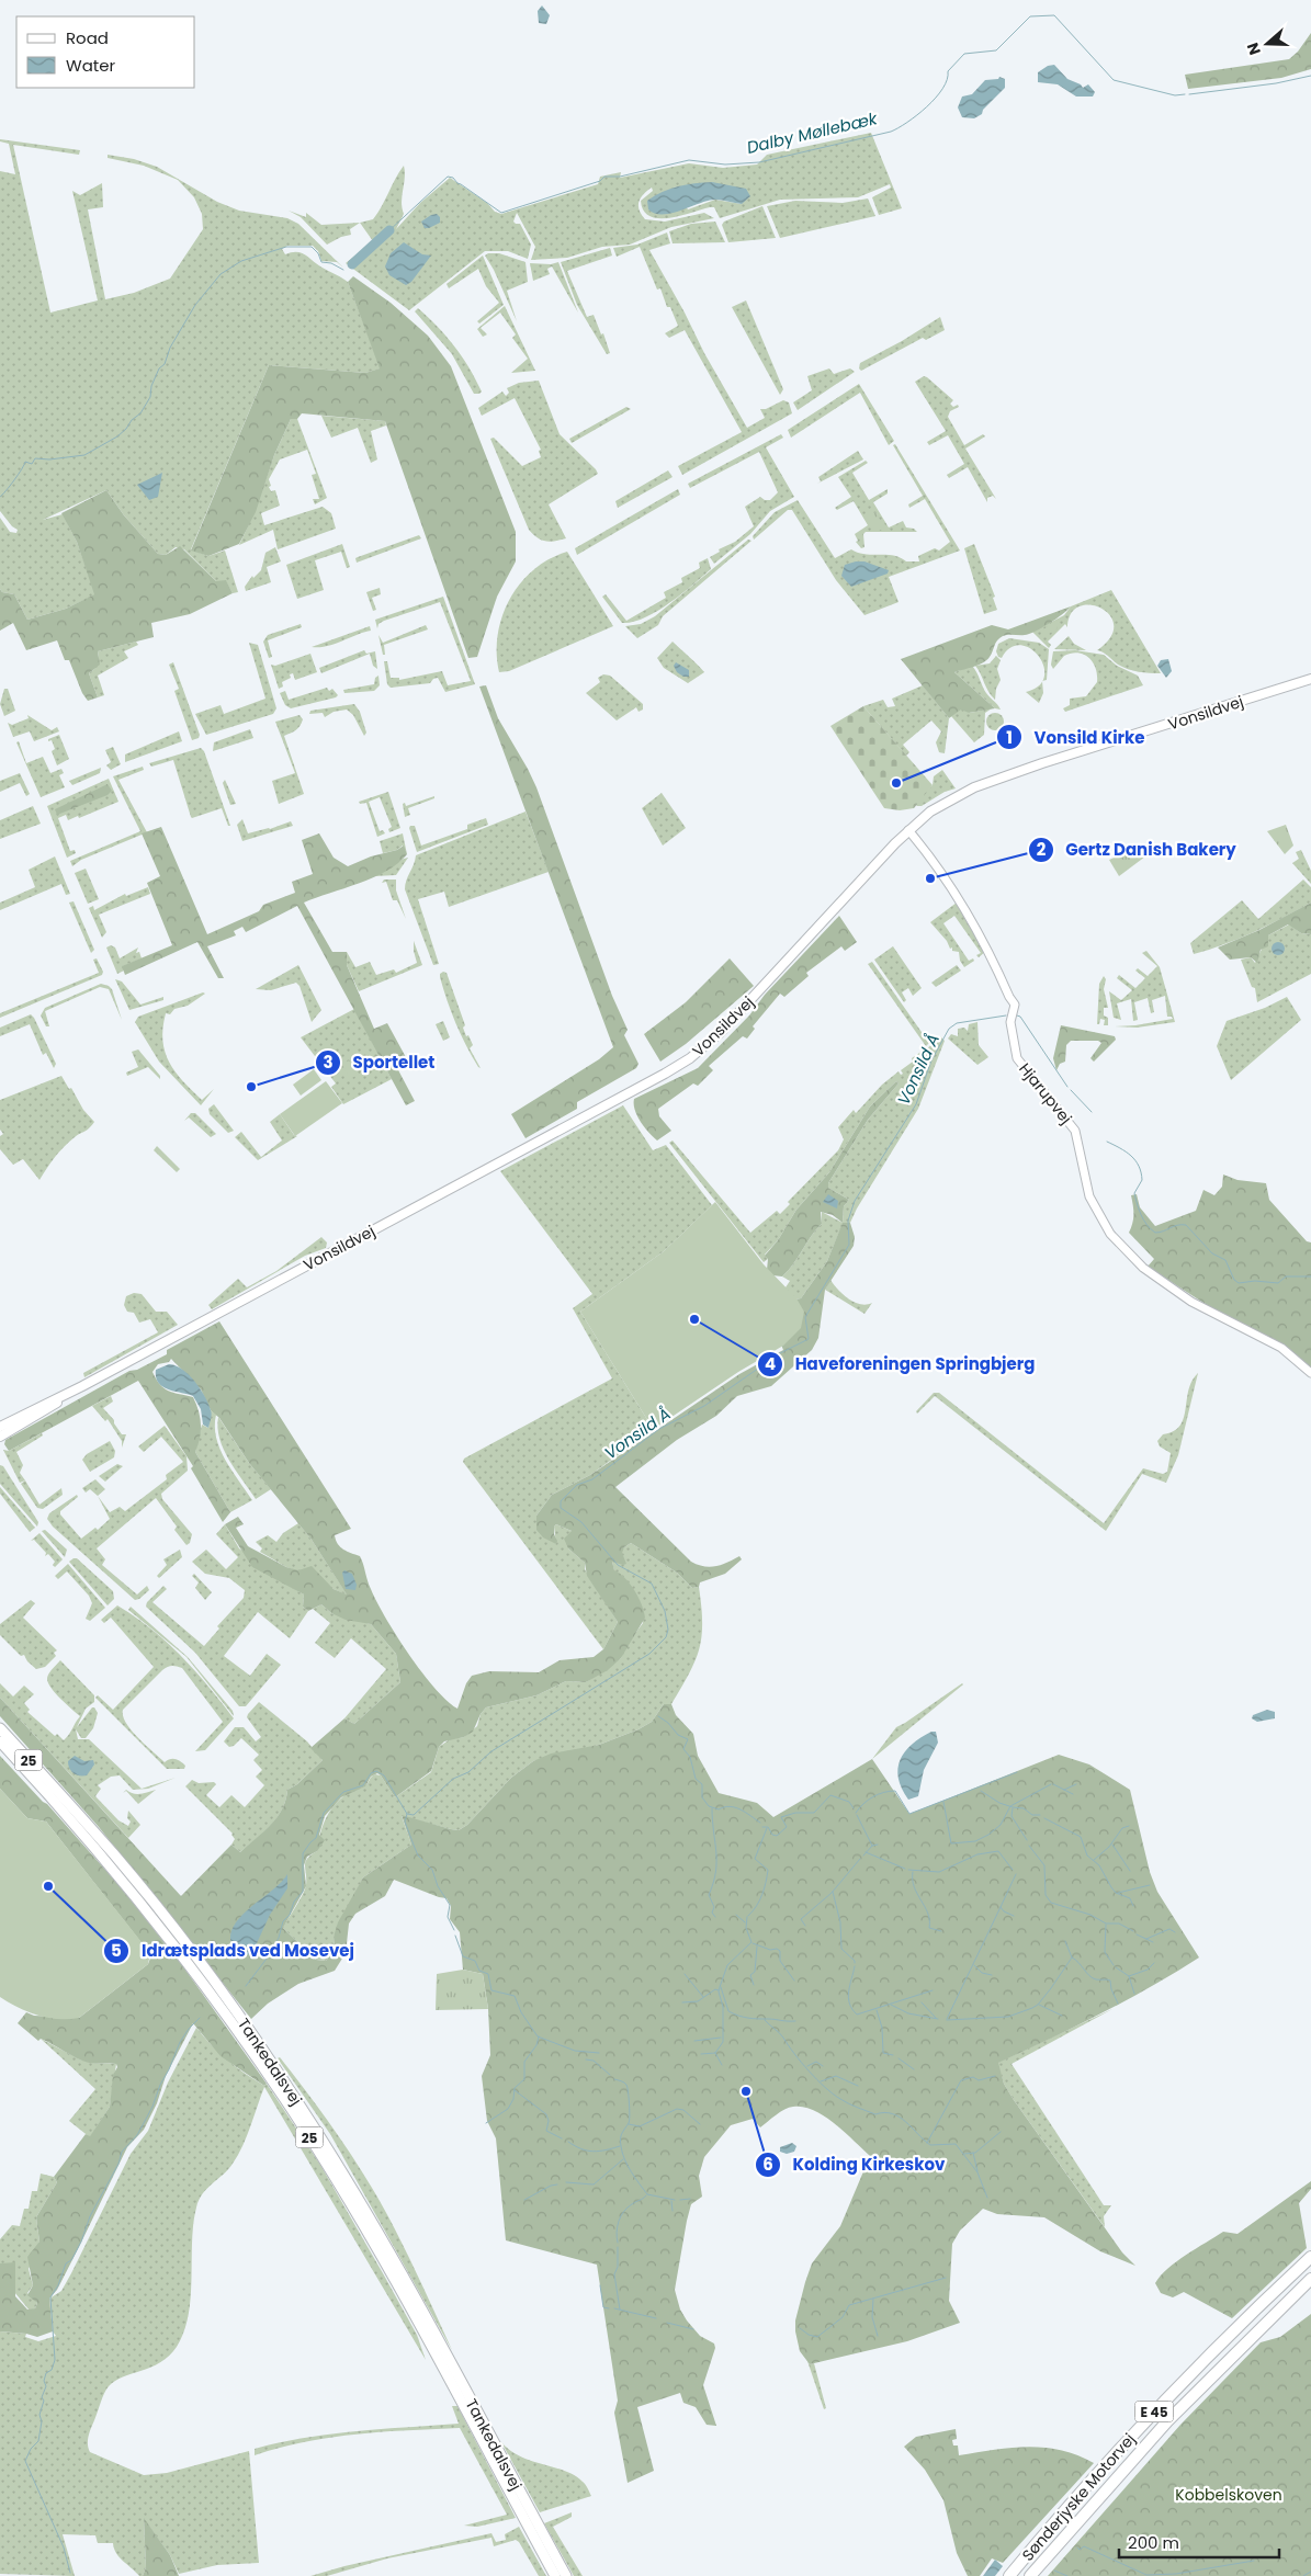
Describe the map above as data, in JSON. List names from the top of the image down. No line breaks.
{"streets":{"highway":["25","Tankedalsvej","E 45","Sønderjyske Motorvej"],"main road":["Vonsildvej"],"street":["Hjarupvej"]},"crossings":[["Vonsildvej","Hjarupvej"]],"water":["Dalby Møllebæk","Vonsild Å"],"parks":["Kobbelskoven"],"places":["Vonsild Kirke","Gertz Danish Bakery","Sportellet","Haveforeningen Springbjerg","Idrætsplads ved Mosevej","Kolding Kirkeskov"],"legend":["Road","Water"],"scale_bar":"200 m","north":"left"}
